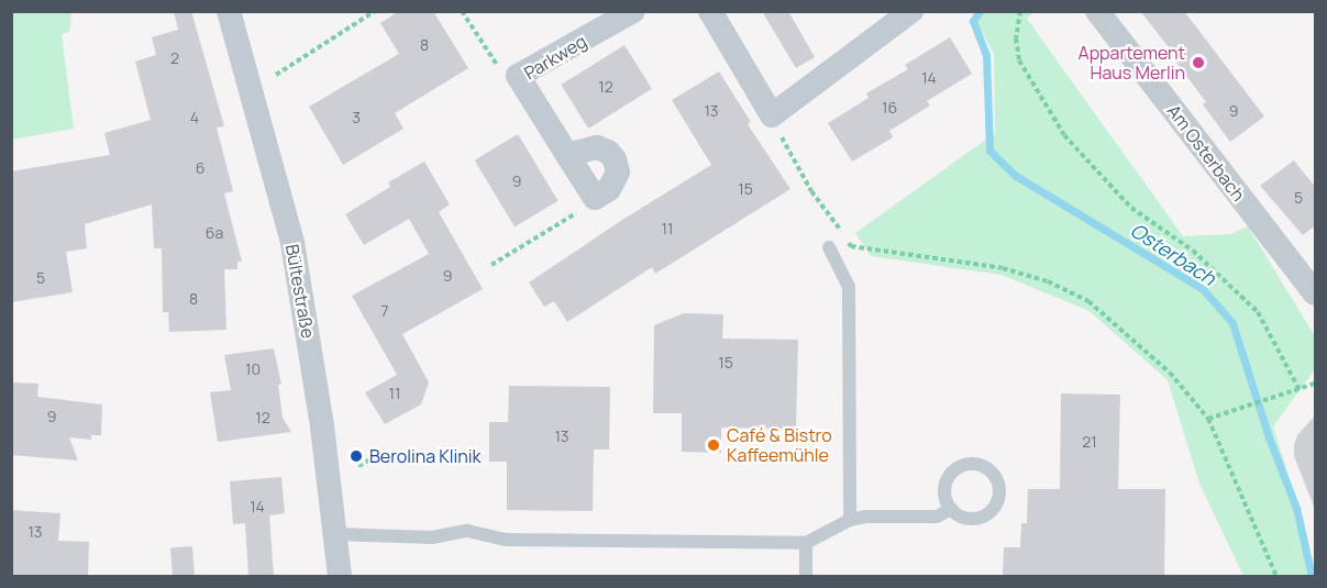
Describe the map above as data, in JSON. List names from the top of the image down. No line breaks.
{"streets":{"street":["Parkweg","Am Osterbach","Bültestraße"]},"water":["Osterbach"],"places":["Appartement Haus Merlin","Café & Bistro Kaffeemühle","Berolina Klinik"],"house_numbers":["8","2","14","12","16","13","9","4","3","6","9","15","5","11","6a","9","5","8","7","15","10","11","9","12","13","21","14","13"]}
